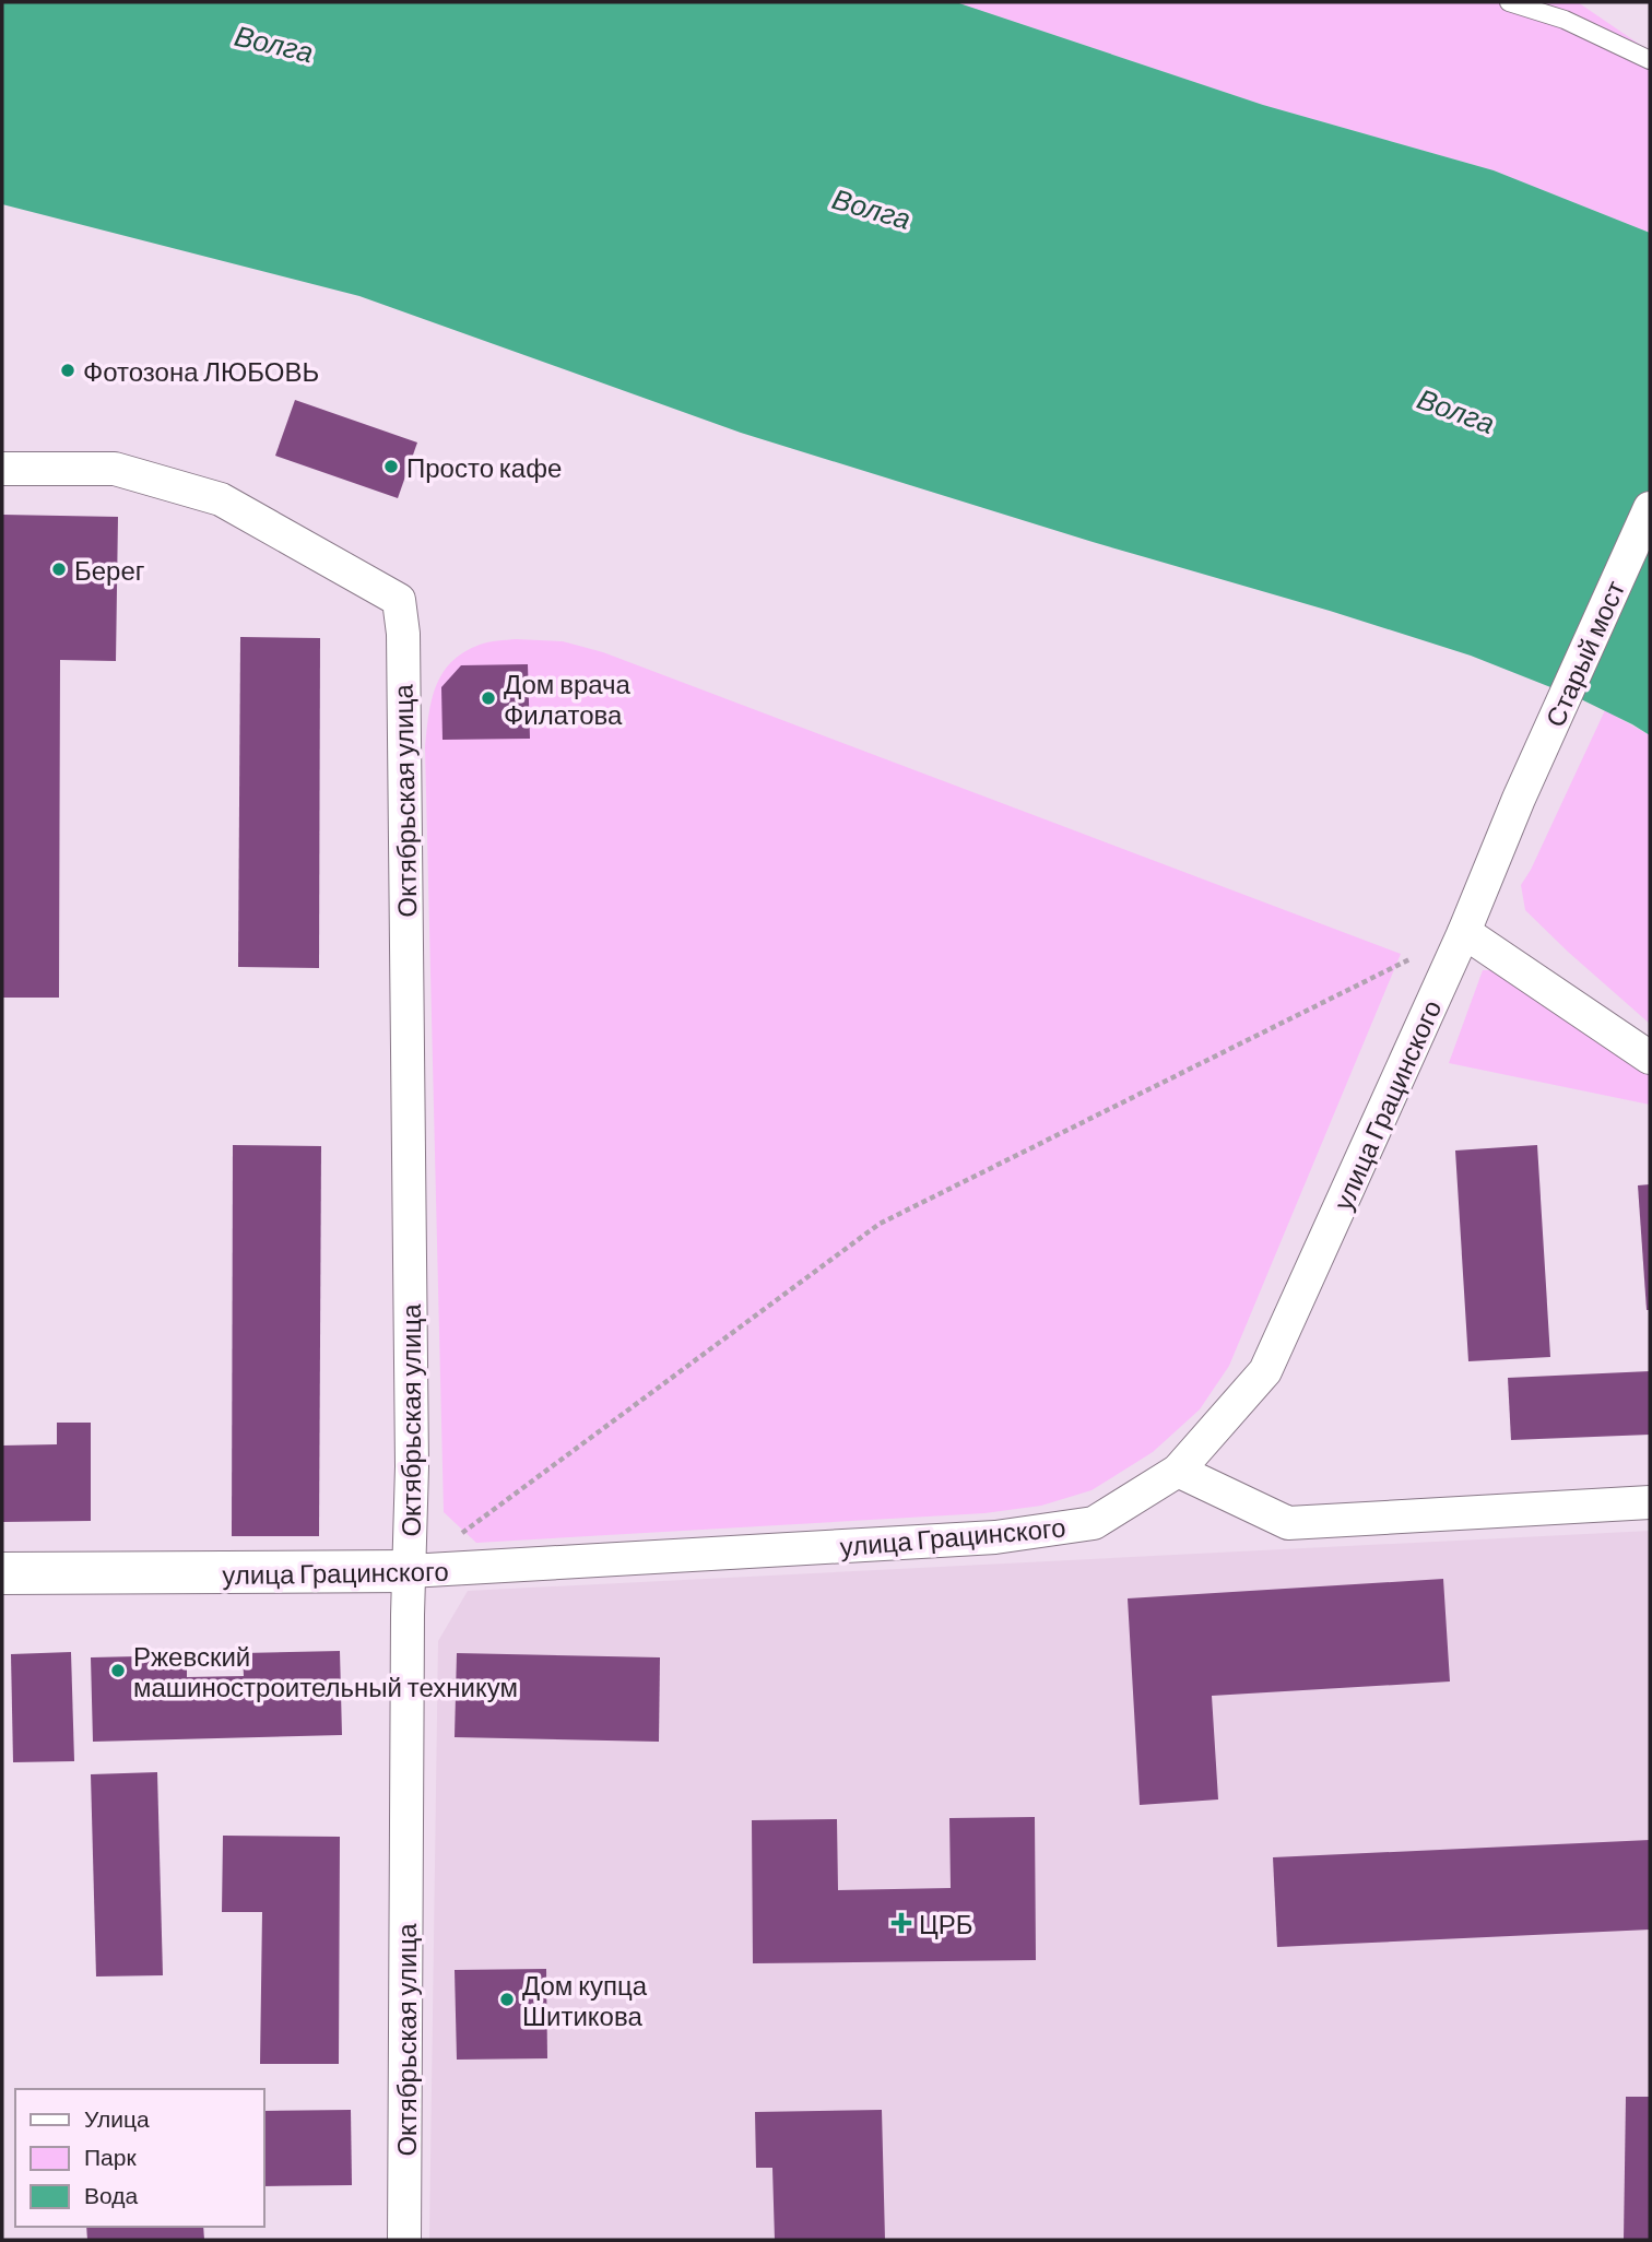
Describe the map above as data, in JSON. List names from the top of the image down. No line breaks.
{"streets":{"street":["Старый мост","Октябрьская улица","улица Грацинского"]},"crossings":[["Старый мост","улица Грацинского"],["Октябрьская улица","улица Грацинского"]],"water":["Волга"],"places":{"other":["Фотозона ЛЮБОВЬ","Просто кафе","Берег","Дом врача Филатова","Ржевский машиностроительный техникум","Дом купца Шитикова"],"health":["ЦРБ"]},"legend":["Улица","Парк","Вода"]}
